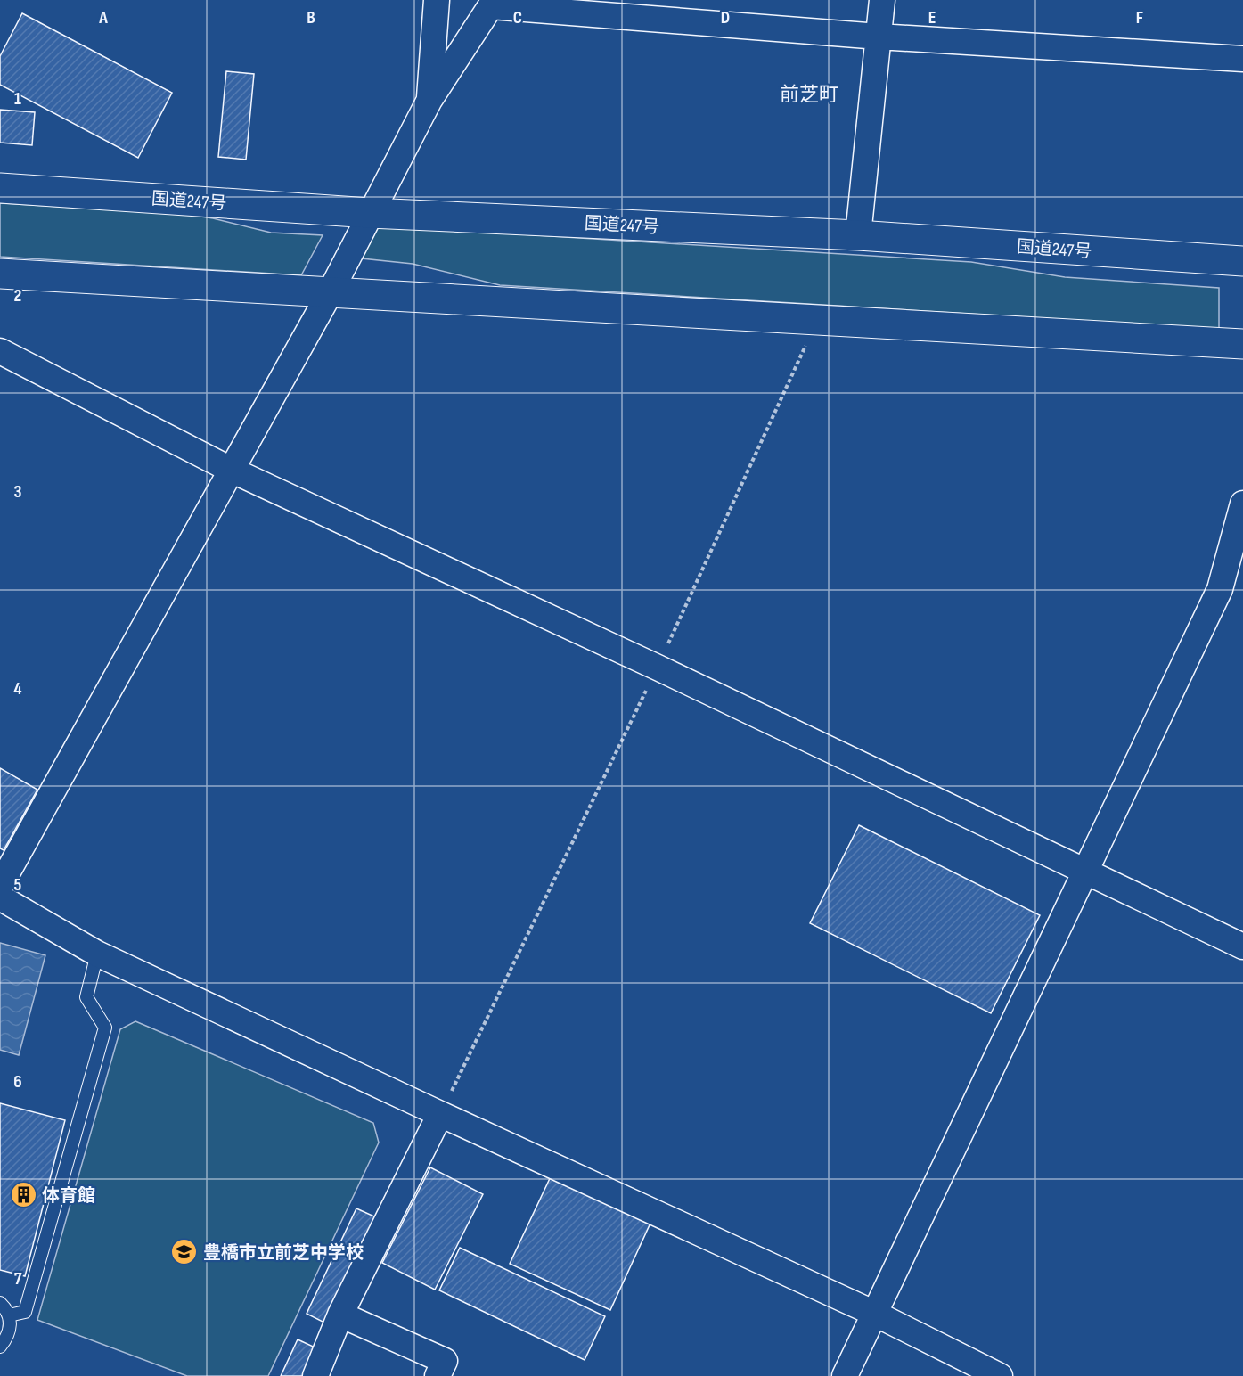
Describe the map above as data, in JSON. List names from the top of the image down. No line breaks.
{"streets":{"highway":["国道247号"]},"districts":["前芝町"],"places":{"building":["体育館"],"school or university":["豊橋市立前芝中学校"]},"grid":{"columns":["A","B","C","D","E","F"],"rows":["1","2","3","4","5","6","7"]}}
